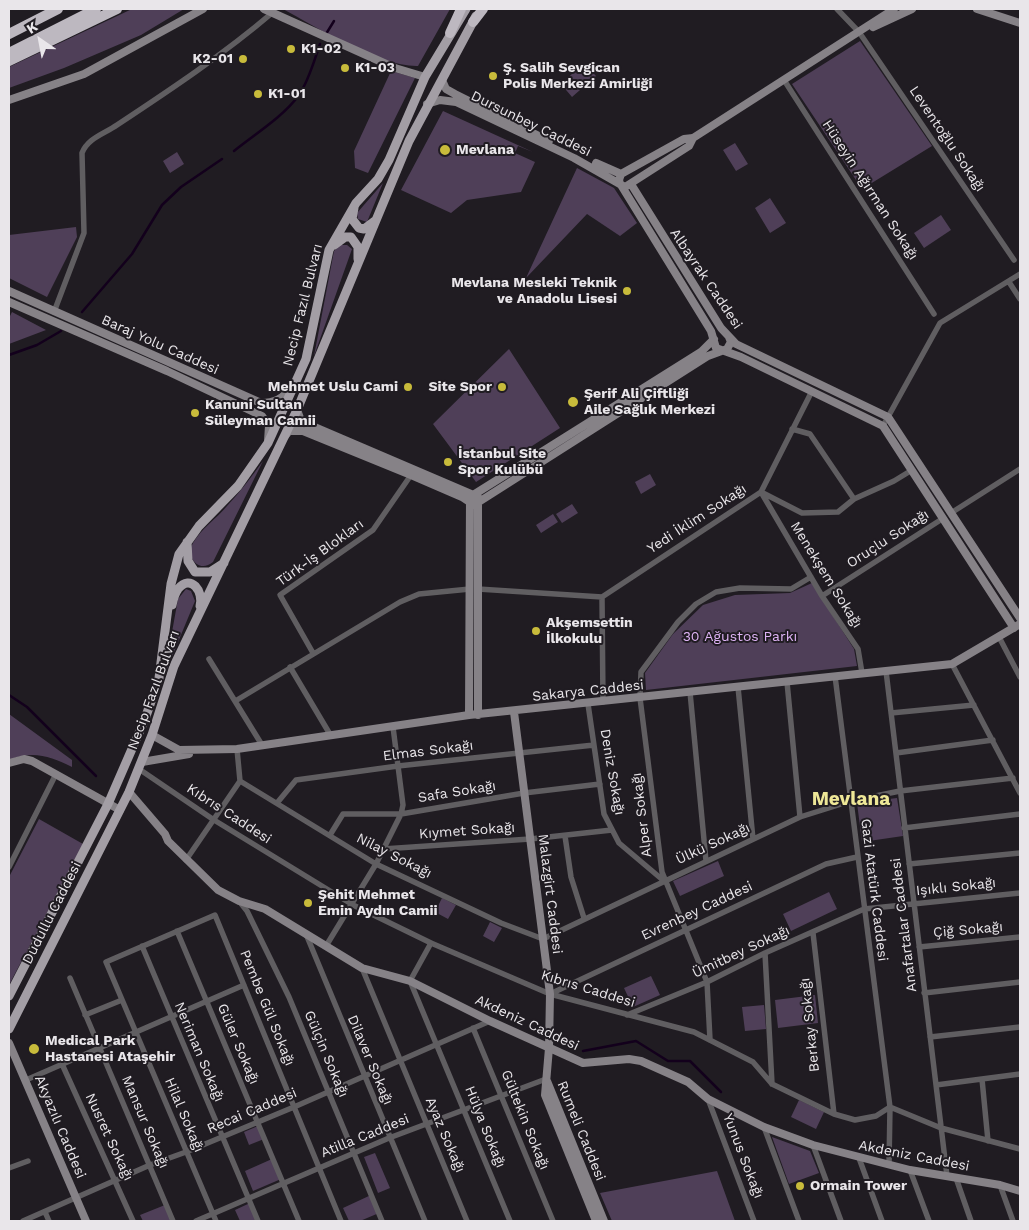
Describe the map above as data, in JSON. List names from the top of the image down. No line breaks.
{"streets":{"main road":["Necip Fazıl Bulvarı","Dudullu Caddesi"],"street":["Dursunbey Caddesi","Leventoğlu Sokağı","Hüseyin Ağırman Sokağı","Albayrak Caddesi","Baraj Yolu Caddesi","Yedi İklim Sokağı","Oruçlu Sokağı","Türk-İş Blokları","Menekşem Sokağı","Sakarya Caddesi","Elmas Sokağı","Deniz Sokağı","Safa Sokağı","Kıbrıs Caddesi","Alper Sokağı","Kıymet Sokağı","Ülkü Sokağı","Nilay Sokağı","Işıklı Sokağı","Gazi Atatürk Caddesi","Malazgirt Caddesi","Evrenbey Caddesi","Anafartalar Caddesi","Çiğ Sokağı","Ümitbey Sokağı","Pembe Gül Sokağı","Akdeniz Caddesi","Berkay Sokağı","Güler Sokağı","Neriman Sokağı","Gülçin Sokağı","Dilaver Sokağı","Recai Caddesi","Hilal Sokağı","Gültekin Sokağı","Mansur Sokağı","Akyazılı Caddesi","Hülya Sokağı","Rumeli Caddesi","Ayaz Sokağı","Atilla Caddesi","Nusret Sokağı","Yunus Sokağı"]},"crossings":[["Dursunbey Caddesi","Albayrak Caddesi"],["Dursunbey Caddesi","Necip Fazıl Bulvarı"],["Albayrak Caddesi","Yedi İklim Sokağı"],["Necip Fazıl Bulvarı","Baraj Yolu Caddesi"],["Necip Fazıl Bulvarı","Sakarya Caddesi"],["Necip Fazıl Bulvarı","Kıbrıs Caddesi"],["Necip Fazıl Bulvarı","Dudullu Caddesi"],["Necip Fazıl Bulvarı","Akdeniz Caddesi"],["Yedi İklim Sokağı","Menekşem Sokağı"],["Oruçlu Sokağı","Menekşem Sokağı"],["Menekşem Sokağı","Sakarya Caddesi"],["Menekşem Sokağı","Alper Sokağı"],["Sakarya Caddesi","Deniz Sokağı"],["Sakarya Caddesi","Alper Sokağı"],["Sakarya Caddesi","Gazi Atatürk Caddesi"],["Sakarya Caddesi","Malazgirt Caddesi"],["Sakarya Caddesi","Anafartalar Caddesi"],["Elmas Sokağı","Deniz Sokağı"],["Elmas Sokağı","Nilay Sokağı"],["Elmas Sokağı","Malazgirt Caddesi"],["Deniz Sokağı","Safa Sokağı"],["Deniz Sokağı","Alper Sokağı"],["Deniz Sokağı","Kıymet Sokağı"],["Deniz Sokağı","Ülkü Sokağı"],["Safa Sokağı","Nilay Sokağı"],["Safa Sokağı","Malazgirt Caddesi"],["Kıbrıs Caddesi","Alper Sokağı"],["Kıbrıs Caddesi","Gazi Atatürk Caddesi"],["Kıbrıs Caddesi","Malazgirt Caddesi"],["Kıbrıs Caddesi","Evrenbey Caddesi"],["Kıbrıs Caddesi","Ümitbey Sokağı"],["Kıbrıs Caddesi","Berkay Sokağı"],["Alper Sokağı","Ülkü Sokağı"],["Alper Sokağı","Evrenbey Caddesi"],["Alper Sokağı","Ümitbey Sokağı"],["Kıymet Sokağı","Malazgirt Caddesi"],["Ülkü Sokağı","Nilay Sokağı"],["Ülkü Sokağı","Gazi Atatürk Caddesi"],["Ülkü Sokağı","Malazgirt Caddesi"],["Ülkü Sokağı","Anafartalar Caddesi"],["Nilay Sokağı","Malazgirt Caddesi"],["Işıklı Sokağı","Gazi Atatürk Caddesi"],["Işıklı Sokağı","Anafartalar Caddesi"],["Işıklı Sokağı","Ümitbey Sokağı"],["Gazi Atatürk Caddesi","Evrenbey Caddesi"],["Gazi Atatürk Caddesi","Ümitbey Sokağı"],["Gazi Atatürk Caddesi","Akdeniz Caddesi"],["Malazgirt Caddesi","Evrenbey Caddesi"],["Malazgirt Caddesi","Akdeniz Caddesi"],["Malazgirt Caddesi","Rumeli Caddesi"],["Malazgirt Caddesi","Atilla Caddesi"],["Anafartalar Caddesi","Çiğ Sokağı"],["Anafartalar Caddesi","Akdeniz Caddesi"],["Ümitbey Sokağı","Berkay Sokağı"],["Pembe Gül Sokağı","Güler Sokağı"],["Pembe Gül Sokağı","Recai Caddesi"],["Pembe Gül Sokağı","Atilla Caddesi"],["Akdeniz Caddesi","Gülçin Sokağı"],["Akdeniz Caddesi","Dilaver Sokağı"],["Akdeniz Caddesi","Recai Caddesi"],["Akdeniz Caddesi","Yunus Sokağı"],["Güler Sokağı","Recai Caddesi"],["Güler Sokağı","Atilla Caddesi"],["Neriman Sokağı","Recai Caddesi"],["Neriman Sokağı","Hilal Sokağı"],["Neriman Sokağı","Atilla Caddesi"],["Gülçin Sokağı","Recai Caddesi"],["Gülçin Sokağı","Atilla Caddesi"],["Dilaver Sokağı","Recai Caddesi"],["Dilaver Sokağı","Atilla Caddesi"],["Recai Caddesi","Hilal Sokağı"],["Recai Caddesi","Gültekin Sokağı"],["Recai Caddesi","Mansur Sokağı"],["Recai Caddesi","Akyazılı Caddesi"],["Recai Caddesi","Hülya Sokağı"],["Recai Caddesi","Ayaz Sokağı"],["Recai Caddesi","Nusret Sokağı"],["Hilal Sokağı","Atilla Caddesi"],["Gültekin Sokağı","Atilla Caddesi"],["Hülya Sokağı","Atilla Caddesi"],["Rumeli Caddesi","Atilla Caddesi"],["Ayaz Sokağı","Atilla Caddesi"]],"districts":["Mevlana"],"parks":["30 Ağustos Parkı"],"places":["K1-02","K2-01","K1-03","Ş. Salih Sevgican Polis Merkezi Amirliği","K1-01","Mevlana","Mevlana Mesleki Teknik ve Anadolu Lisesi","Mehmet Uslu Cami","Site Spor","Şerif Ali Çiftliği Aile Sağlık Merkezi","Kanuni Sultan Süleyman Camii","İstanbul Site Spor Kulübü","Akşemsettin İlkokulu","Şehit Mehmet Emin Aydın Camii","Medical Park Hastanesi Ataşehir","Ormain Tower"],"north":"top left"}
